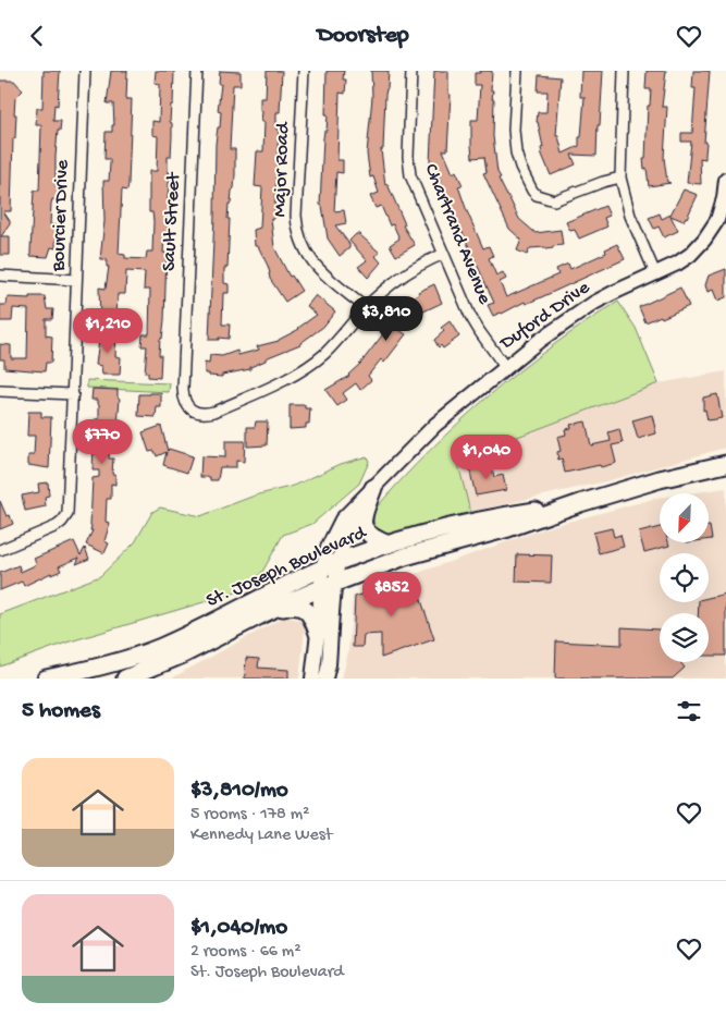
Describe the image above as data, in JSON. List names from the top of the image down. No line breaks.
{"streets":{"main road":["St. Joseph Boulevard"],"street":["Major Road","Bourcier Drive","Sault Street","Chartrand Avenue","Duford Drive"]},"crossings":[["Major Road","Sault Street"],["Chartrand Avenue","Duford Drive"],["Duford Drive","St. Joseph Boulevard"]],"north":"bottom left","page":{"header":"Doorstep","price":["$3,810","$1,210","$770","$1,040","$852"],"heading":"5 homes","list":[{"name":"$3,810/mo","note":"5 rooms · 178 m² · Kennedy Lane West"},{"name":"$1,040/mo","note":"2 rooms · 66 m² · St. Joseph Boulevard"}]}}
